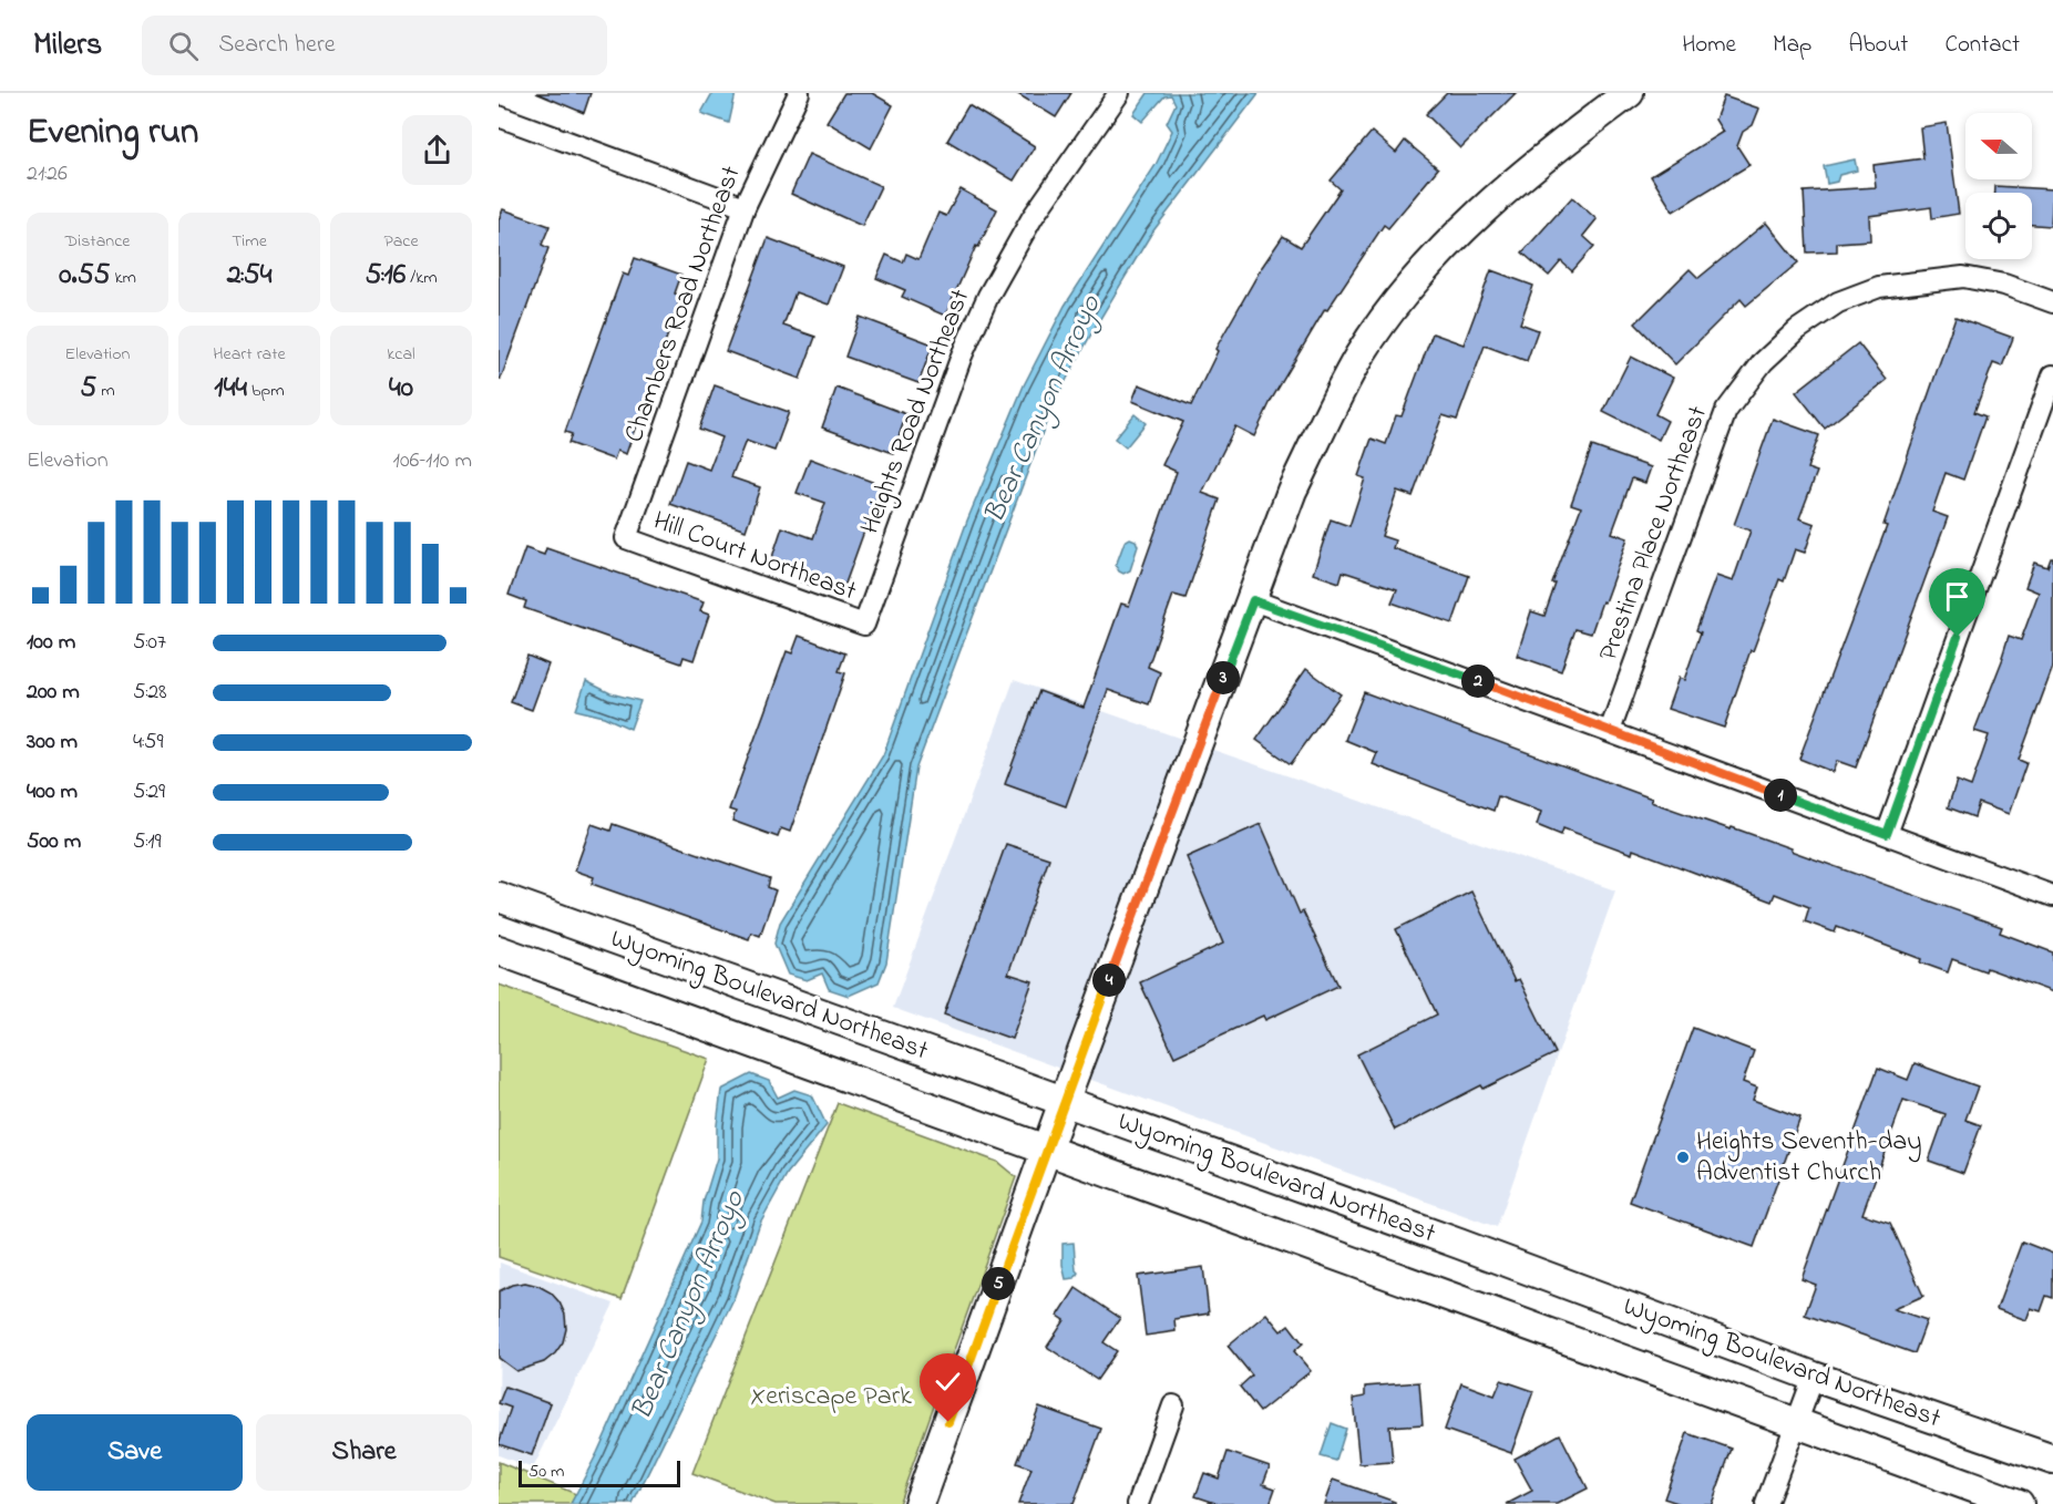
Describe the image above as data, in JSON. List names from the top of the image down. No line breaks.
{"streets":{"main road":["Wyoming Boulevard Northeast"],"street":["Chambers Road Northeast","Heights Road Northeast","Prestina Place Northeast","Hill Court Northeast"]},"crossings":[["Chambers Road Northeast","Hill Court Northeast"],["Heights Road Northeast","Hill Court Northeast"]],"water":["Bear Canyon Arroyo"],"parks":["Xeriscape Park"],"places":["Heights Seventh-day Adventist Church"],"scale_bar":"50 m","north":"left","page":{"header":"Milers","search":"Search here","nav":["Home","Map","About","Contact"],"heading":["Evening run","21:26"],"stats":[["Distance","0.55 km"],["Time","2:54"],["Pace","5:16 /km"],["Elevation","5 m"],["Heart rate","144 bpm"],["kcal","40"]],"chart":["Elevation","106–110 m"],"list":[{"name":"100 m","note":"5:07"},{"name":"200 m","note":"5:28"},{"name":"300 m","note":"4:59"},{"name":"400 m","note":"5:29"},{"name":"500 m","note":"5:19"}],"pins":["3","2","1","4","5"],"buttons":["Save","Share"],"scale":"50 m"}}
